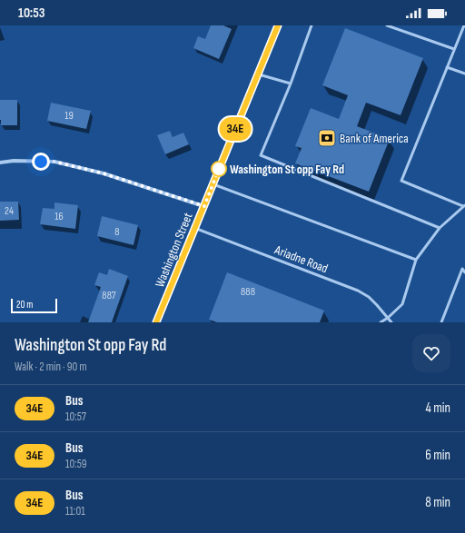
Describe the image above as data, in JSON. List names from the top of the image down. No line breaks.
{"streets":{"main road":["Washington Street"],"lane":["Ariadne Road"]},"crossings":[["Washington Street","Ariadne Road"]],"places":{"bank":["Bank of America"],"other":["Washington St opp Fay Rd"]},"lines":["bus line 34E"],"house_numbers":["19","24","16","8","888","887"],"scale_bar":"20 m","page":{"status":"10:53","on_map":"34E","scale":"20 m","heading":["Washington St opp Fay Rd","Walk · 2 min · 90 m"],"list":[{"mark":"34E","name":"Bus","note":"10:57","value":"4 min"},{"mark":"34E","name":"Bus","note":"10:59","value":"6 min"},{"mark":"34E","name":"Bus","note":"11:01","value":"8 min"}]}}
